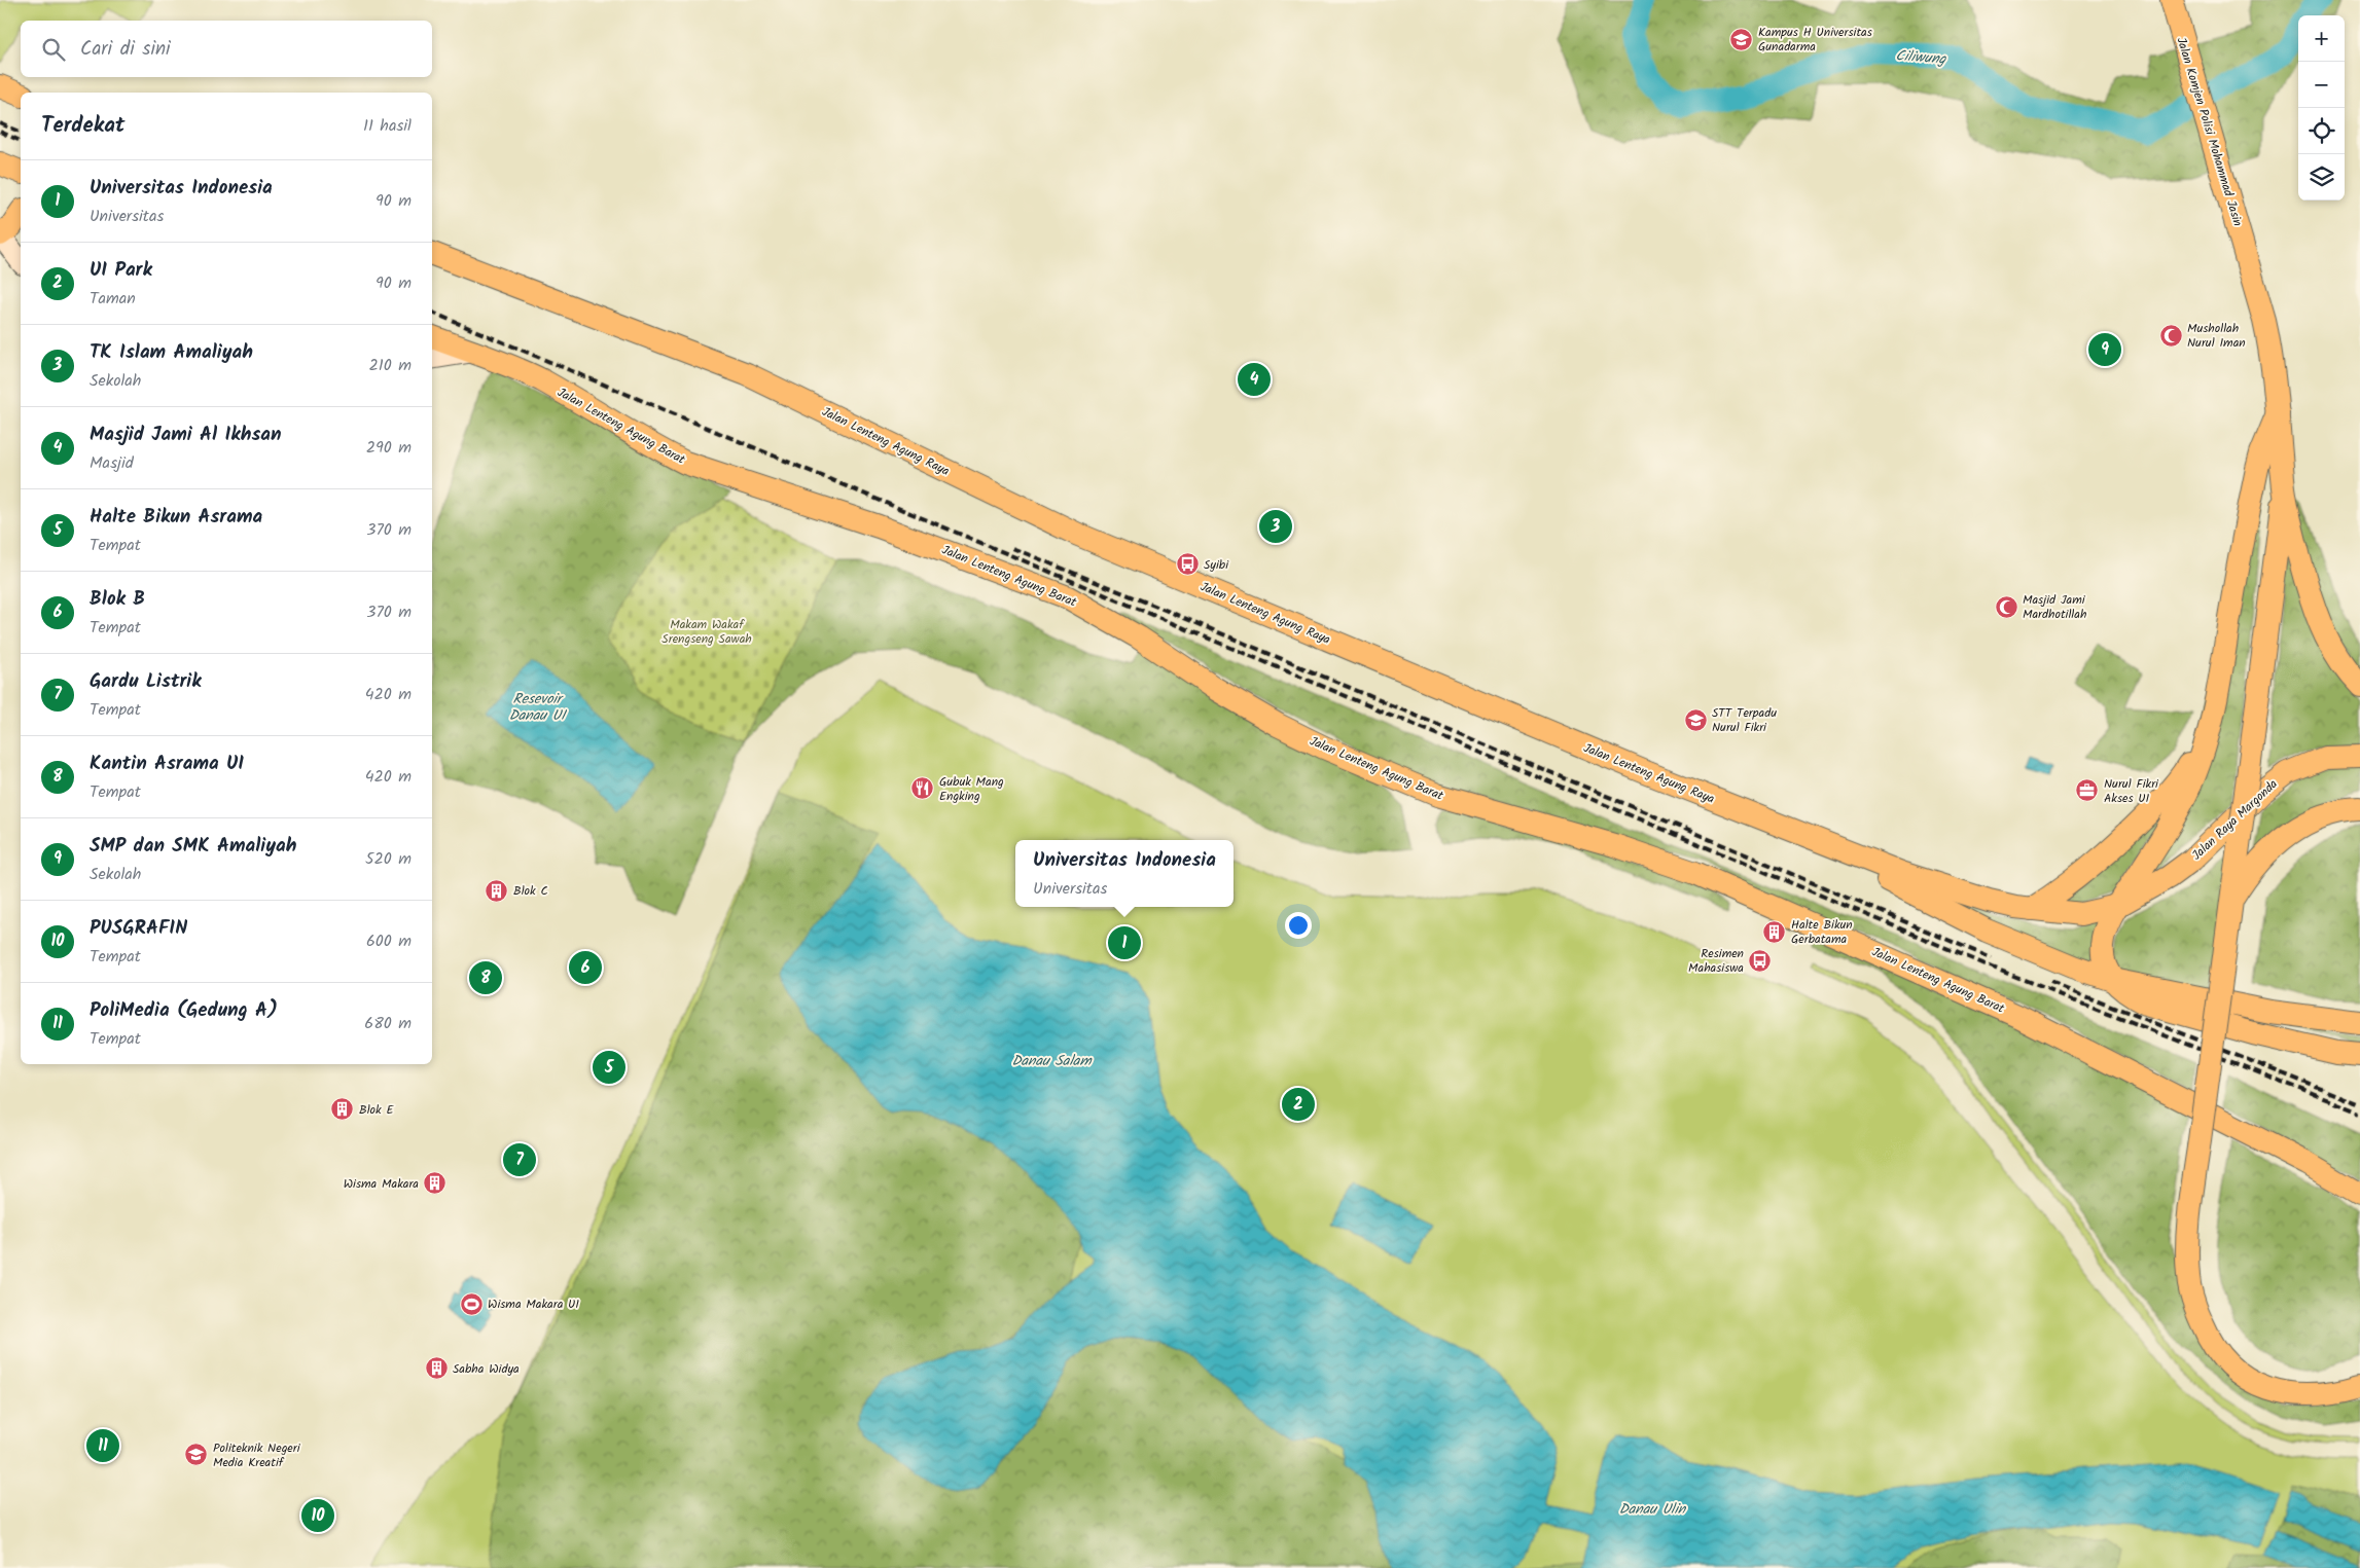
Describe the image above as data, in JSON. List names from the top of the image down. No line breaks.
{"streets":{"main road":["Jalan Komjen Polisi Mohammad Jasin","Jalan Lenteng Agung Barat","Jalan Lenteng Agung Raya","Jalan Raya Margonda"]},"crossings":[["Jalan Lenteng Agung Raya","Jalan Raya Margonda"]],"water":["Ciliwung","Resevoir Danau UI","Danau Salam","Danau Ulin"],"parks":["Makam Wakaf Srengseng Sawah"],"places":{"school or university":["Kampus H Universitas Gunadarma","STT Terpadu Nurul Fikri","Politeknik Negeri Media Kreatif"],"mosque":["Mushollah Nurul Iman","Masjid Jami Mardhotillah"],"bus stop":["Syibi","Resimen Mahasiswa"],"restaurant":["Gubuk Mang Engking"],"office":["Nurul Fikri Akses UI"],"building":["Blok C","Halte Bikun Gerbatama","Blok E","Wisma Makara","Sabha Widya"],"sports":["Wisma Makara UI"]},"page":{"map_buttons":["+","−"],"search":"Cari di sini","heading":["Terdekat","11 hasil"],"list":[{"mark":"1","name":"Universitas Indonesia","note":"Universitas","value":"90 m"},{"mark":"2","name":"UI Park","note":"Taman","value":"90 m"},{"mark":"3","name":"TK Islam Amaliyah","note":"Sekolah","value":"210 m"},{"mark":"4","name":"Masjid Jami Al Ikhsan","note":"Masjid","value":"290 m"},{"mark":"5","name":"Halte Bikun Asrama","note":"Tempat","value":"370 m"},{"mark":"6","name":"Blok B","note":"Tempat","value":"370 m"},{"mark":"7","name":"Gardu Listrik","note":"Tempat","value":"420 m"},{"mark":"8","name":"Kantin Asrama UI","note":"Tempat","value":"420 m"},{"mark":"9","name":"SMP dan SMK Amaliyah","note":"Sekolah","value":"520 m"},{"mark":"10","name":"PUSGRAFIN","note":"Tempat","value":"600 m"},{"mark":"11","name":"PoliMedia (Gedung A)","note":"Tempat","value":"680 m"}],"pins":["9","4","3","1","6","8","5","2","7","11","10"],"popup":["Universitas Indonesia","Universitas"]}}
